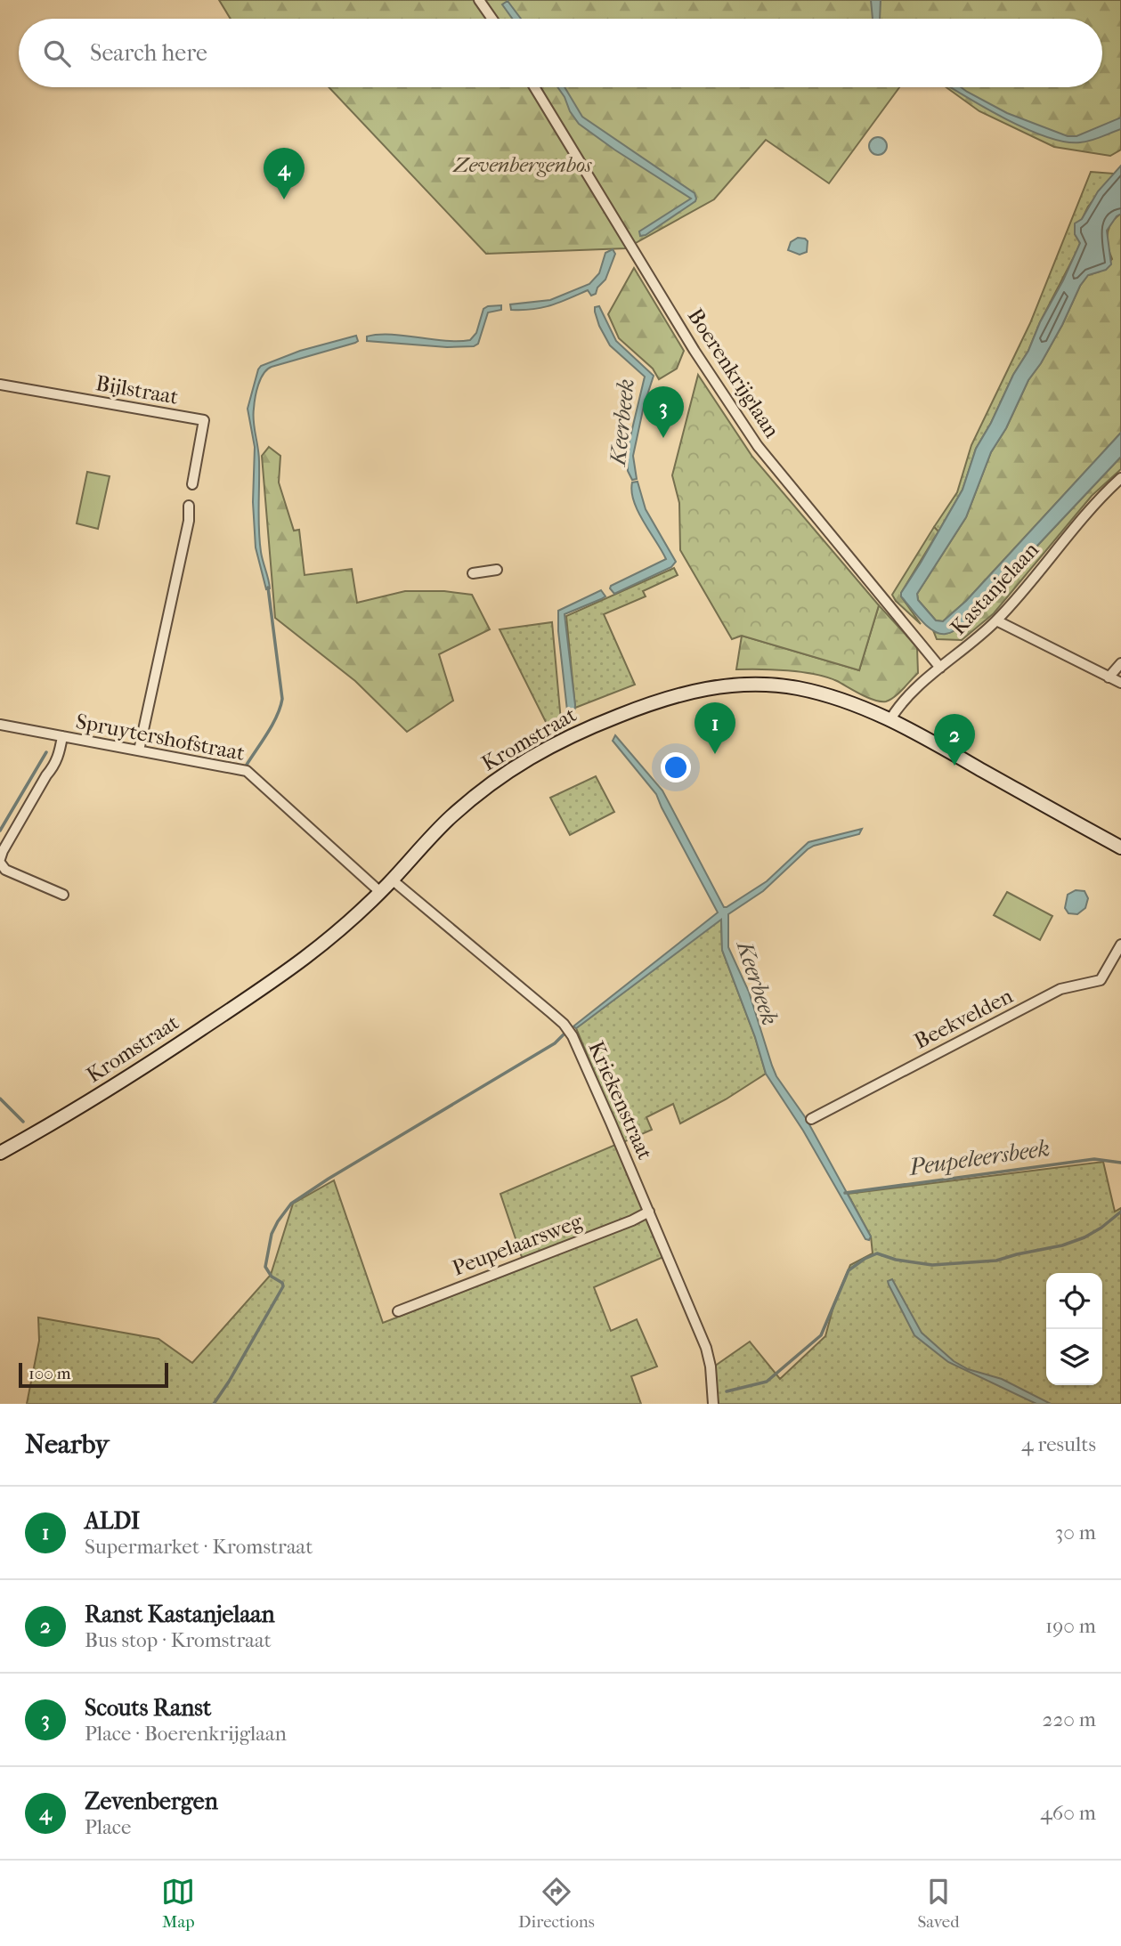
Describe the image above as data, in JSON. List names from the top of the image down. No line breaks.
{"streets":{"main road":["Kromstraat"],"street":["Boerenkrijglaan","Bijlstraat","Kastanjelaan","Spruytershofstraat","Beekvelden","Kriekenstraat","Peupelaarsweg"]},"crossings":[["Boerenkrijglaan","Kastanjelaan"],["Kastanjelaan","Kromstraat"],["Spruytershofstraat","Kromstraat"],["Kromstraat","Kriekenstraat"],["Kriekenstraat","Peupelaarsweg"]],"water":["Keerbeek","Peupeleersbeek"],"parks":["Zevenbergenbos"],"scale_bar":"100 m","page":{"search":"Search here","pins":["4","3","1","2"],"scale":"100 m","heading":["Nearby","4 results"],"list":[{"mark":"1","name":"ALDI","note":"Supermarket · Kromstraat","value":"30 m"},{"mark":"2","name":"Ranst Kastanjelaan","note":"Bus stop · Kromstraat","value":"190 m"},{"mark":"3","name":"Scouts Ranst","note":"Place · Boerenkrijglaan","value":"220 m"},{"mark":"4","name":"Zevenbergen","note":"Place","value":"460 m"}],"nav":["Map","Directions","Saved"]}}
